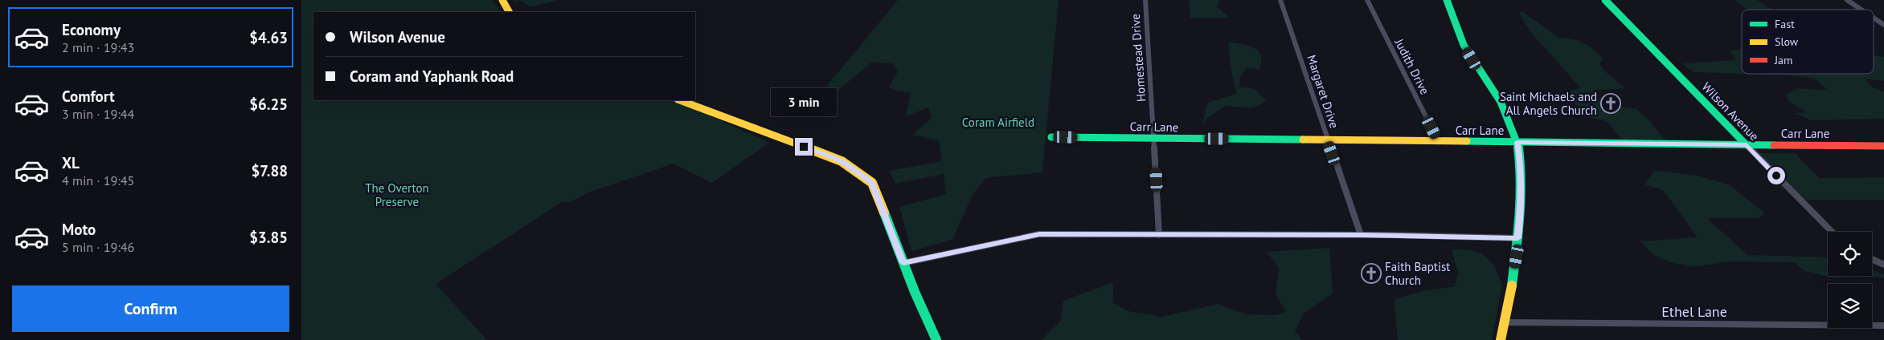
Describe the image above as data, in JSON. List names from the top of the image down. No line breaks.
{"streets":{"street":["Homestead Drive","Judith Drive","Margaret Drive","Wilson Avenue","Carr Lane","Ethel Lane"]},"crossings":[["Homestead Drive","Carr Lane"],["Judith Drive","Carr Lane"],["Margaret Drive","Carr Lane"],["Wilson Avenue","Carr Lane"]],"parks":["Coram Airfield","The Overton Preserve"],"places":{"church":["Saint Michaels and All Angels Church","Faith Baptist Church"]},"legend":["Fast","Slow","Jam"],"page":{"list":[{"name":"Economy","note":"2 min · 19:43","value":"$4.63"},{"name":"Comfort","note":"3 min · 19:44","value":"$6.25"},{"name":"XL","note":"4 min · 19:45","value":"$7.88"},{"name":"Moto","note":"5 min · 19:46","value":"$3.85"}],"banner":["Wilson Avenue","Coram and Yaphank Road"],"bubble":"3 min","buttons":"Confirm"}}
